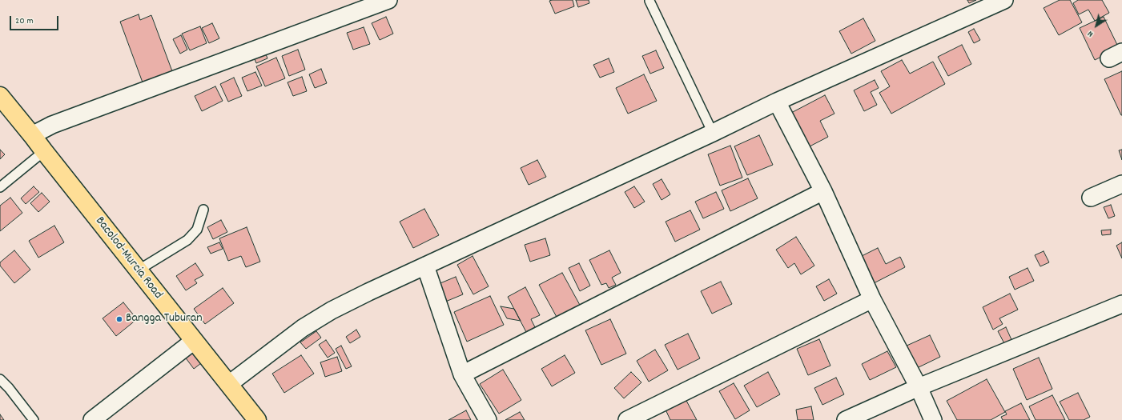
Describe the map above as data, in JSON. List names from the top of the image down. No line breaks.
{"streets":{"main road":["Bacolod-Murcia Road"]},"places":["Bangga Tuburan"],"scale_bar":"20 m","north":"bottom left"}
